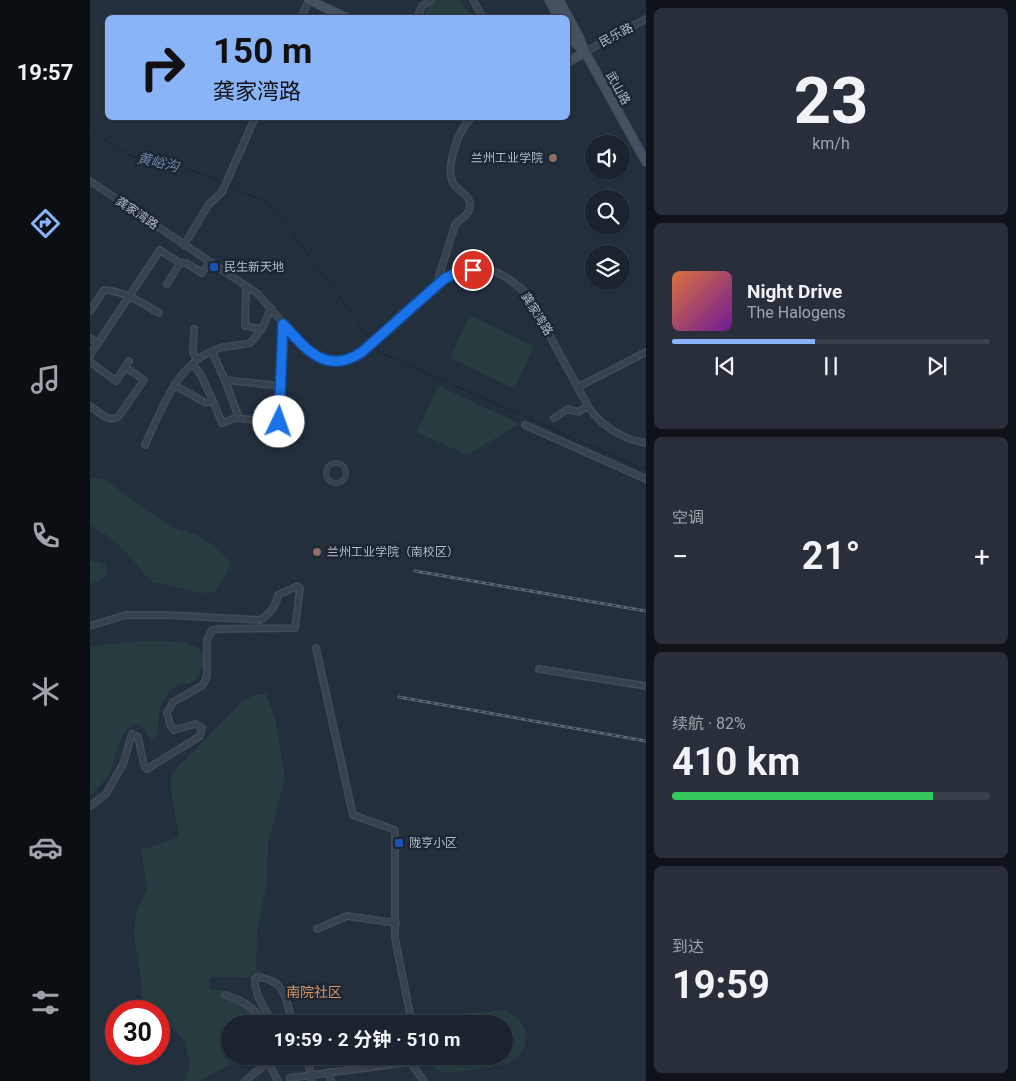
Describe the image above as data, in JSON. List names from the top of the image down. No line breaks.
{"streets":{"main road":["武山路"],"street":["民乐路","龚家湾路"]},"crossings":[["民乐路","武山路"]],"districts":["南院社区"],"water":["黄峪沟"],"places":{"other":["兰州工业学院","兰州工业学院（南校区）"],"transit":["民生新天地","陇亨小区"]},"page":{"tabs":"19:57","tile":[["23","km/h"],"空调",["续航 · 82%","410 km"],["到达","19:59"]],"turn":["150 m","龚家湾路"],"song":["Night Drive","The Halogens"],"heat":["−","21°","+"],"limit":"30","trip":"19:59 · 2 分钟 · 510 m"}}
